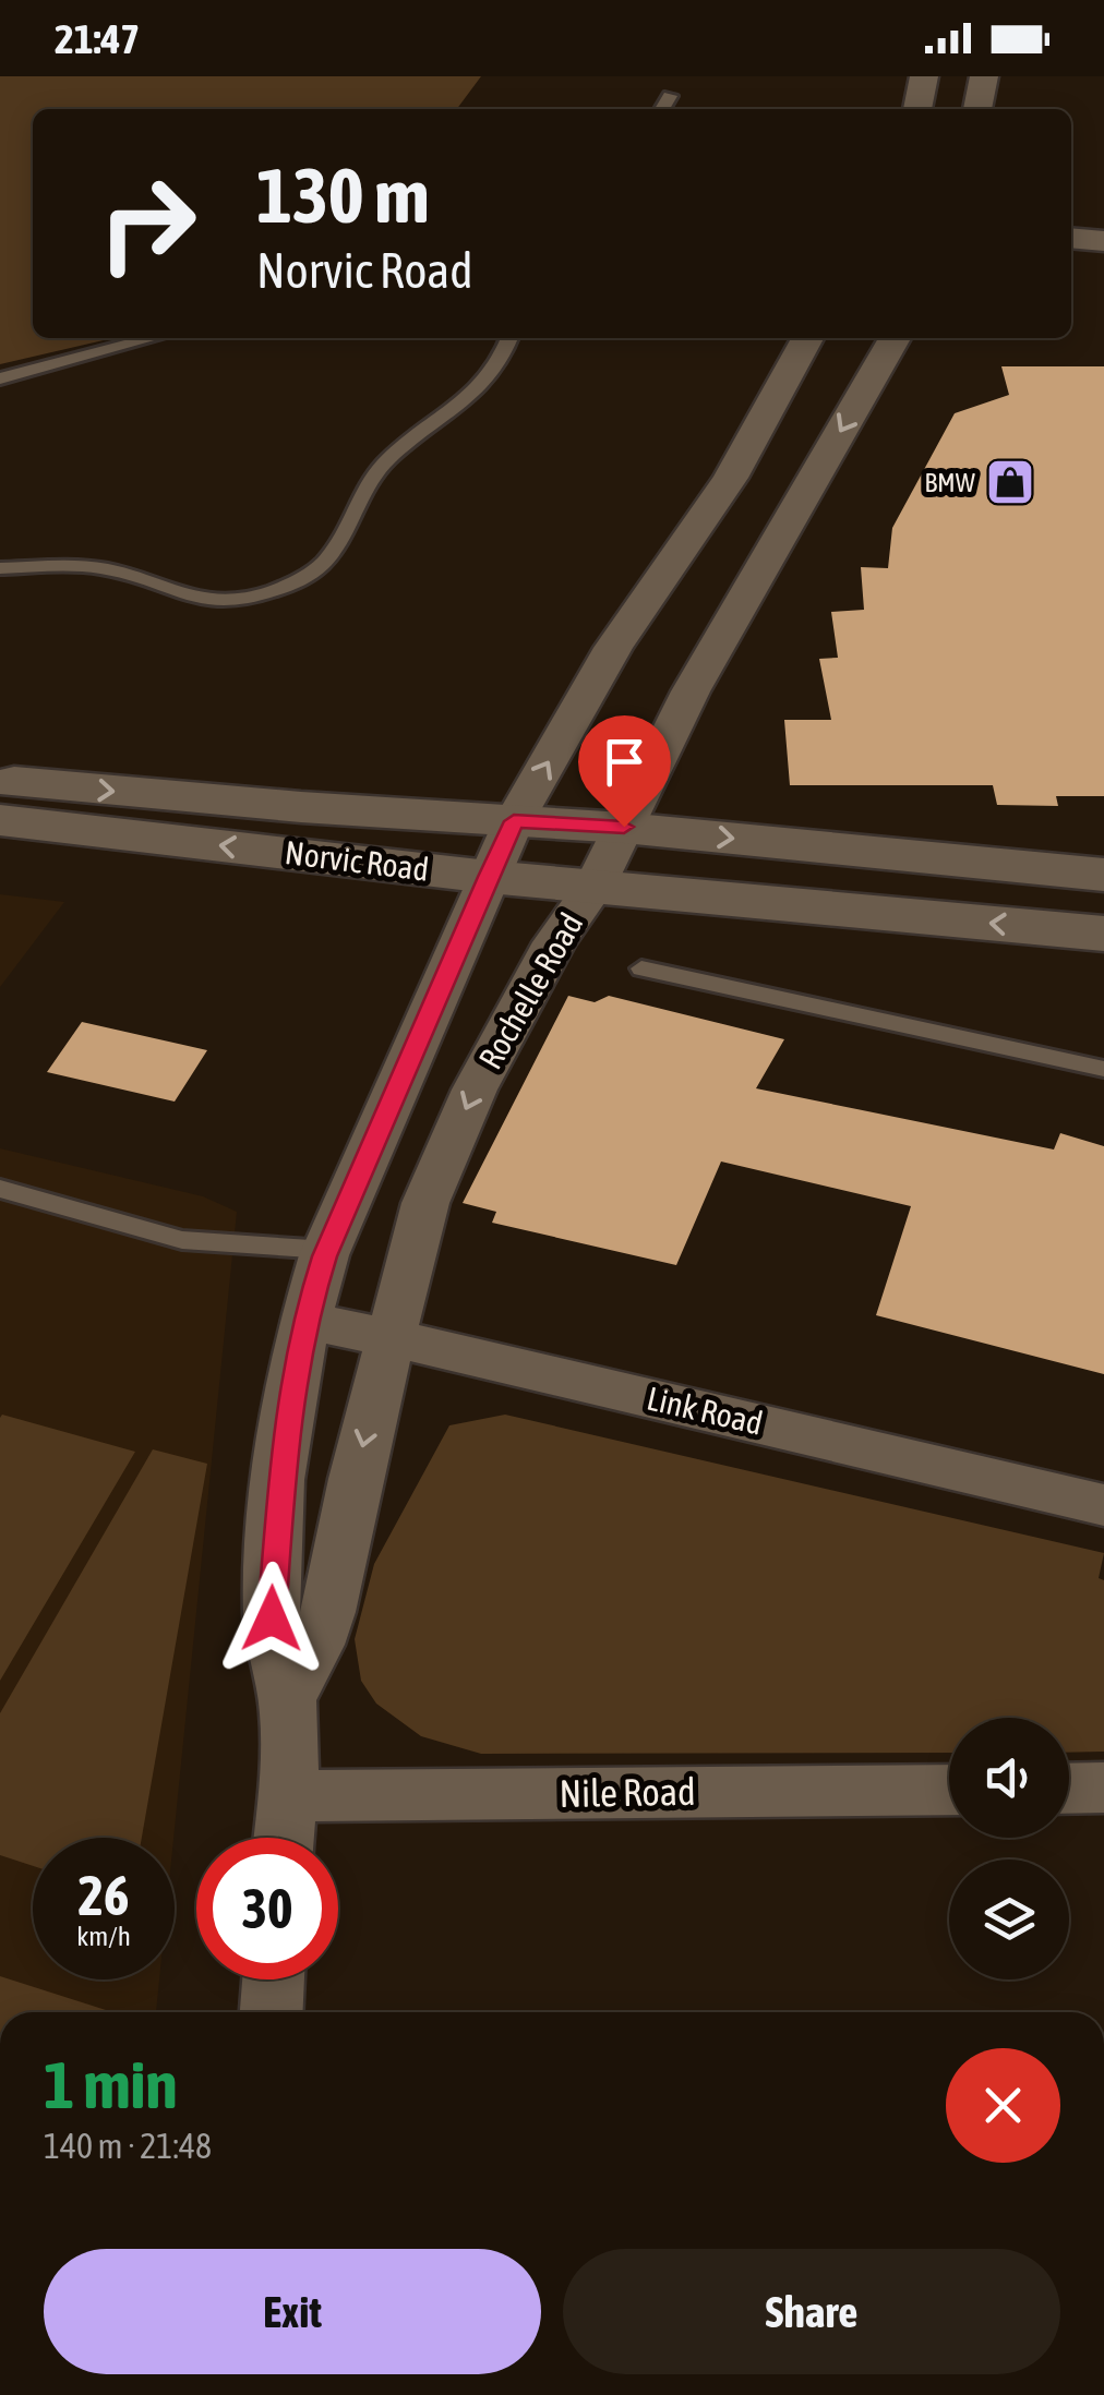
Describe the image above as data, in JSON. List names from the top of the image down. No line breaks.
{"streets":{"street":["Norvic Road","Rochelle Road","Link Road","Nile Road"]},"crossings":[["Norvic Road","Rochelle Road"],["Rochelle Road","Link Road"],["Rochelle Road","Nile Road"]],"places":{"shop":["BMW"]},"page":{"status":"21:47","turn":["130 m","Norvic Road"],"speed":"26 km/h","limit":"30","heading":["1 min","140 m · 21:48"],"buttons":["Exit","Share"]}}
